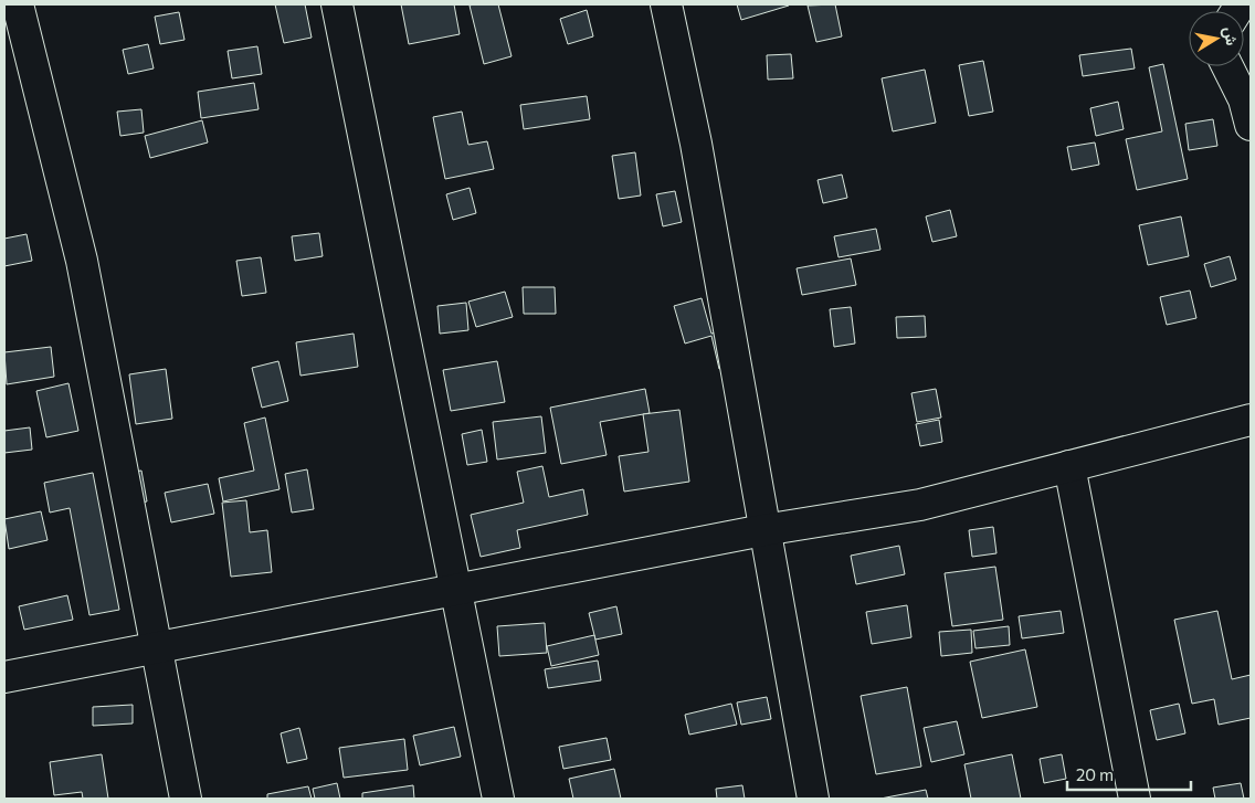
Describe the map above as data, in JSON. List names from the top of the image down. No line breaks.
{"scale_bar":"20 m","north":"right"}
